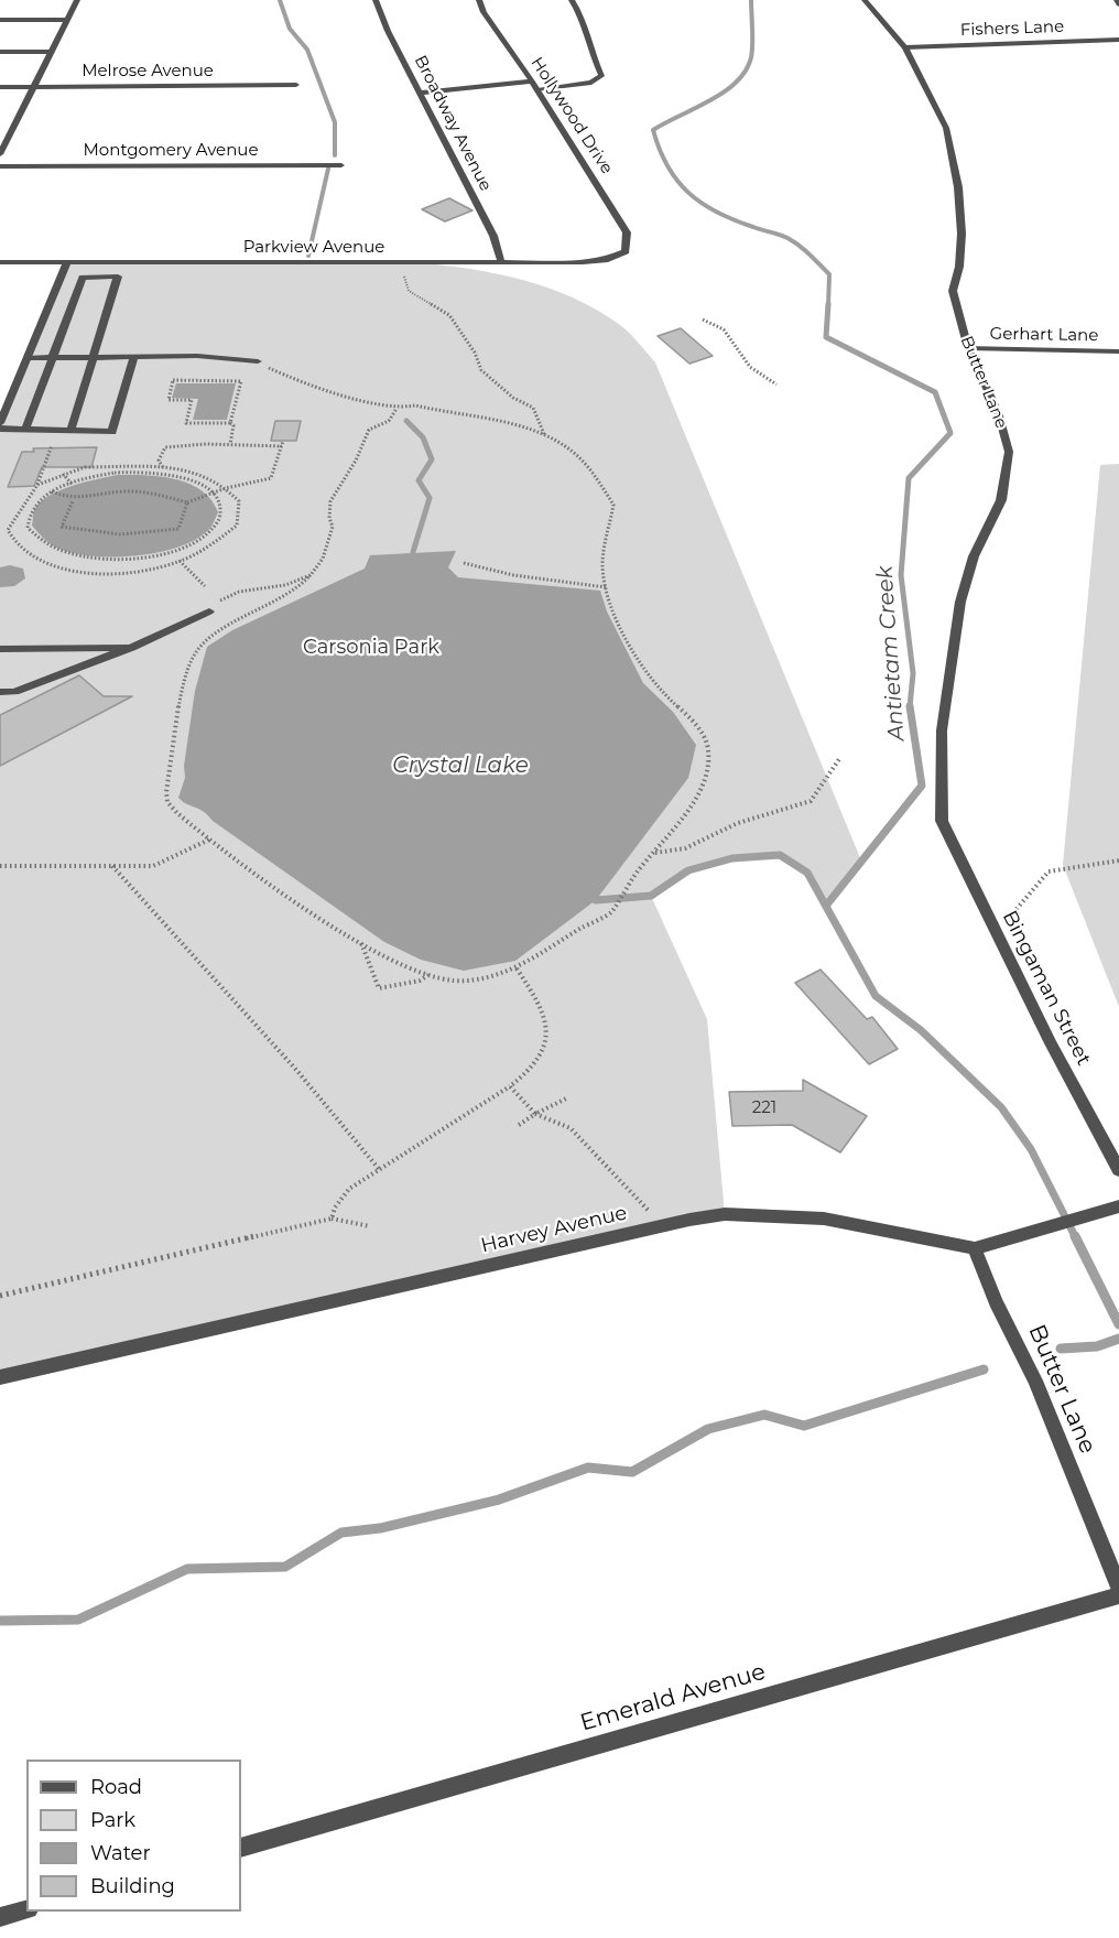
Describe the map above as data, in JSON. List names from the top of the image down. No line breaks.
{"streets":{"street":["Fishers Lane","Melrose Avenue","Hollywood Drive","Broadway Avenue","Montgomery Avenue","Parkview Avenue","Gerhart Lane","Butter Lane","Bingaman Street","Harvey Avenue","Emerald Avenue"]},"crossings":[["Fishers Lane","Butter Lane"],["Hollywood Drive","Parkview Avenue"],["Broadway Avenue","Parkview Avenue"],["Gerhart Lane","Butter Lane"],["Butter Lane","Bingaman Street"],["Butter Lane","Harvey Avenue"]],"water":["Antietam Creek","Crystal Lake"],"parks":["Carsonia Park"],"house_numbers":["221"],"legend":["Road","Park","Water","Building"]}
